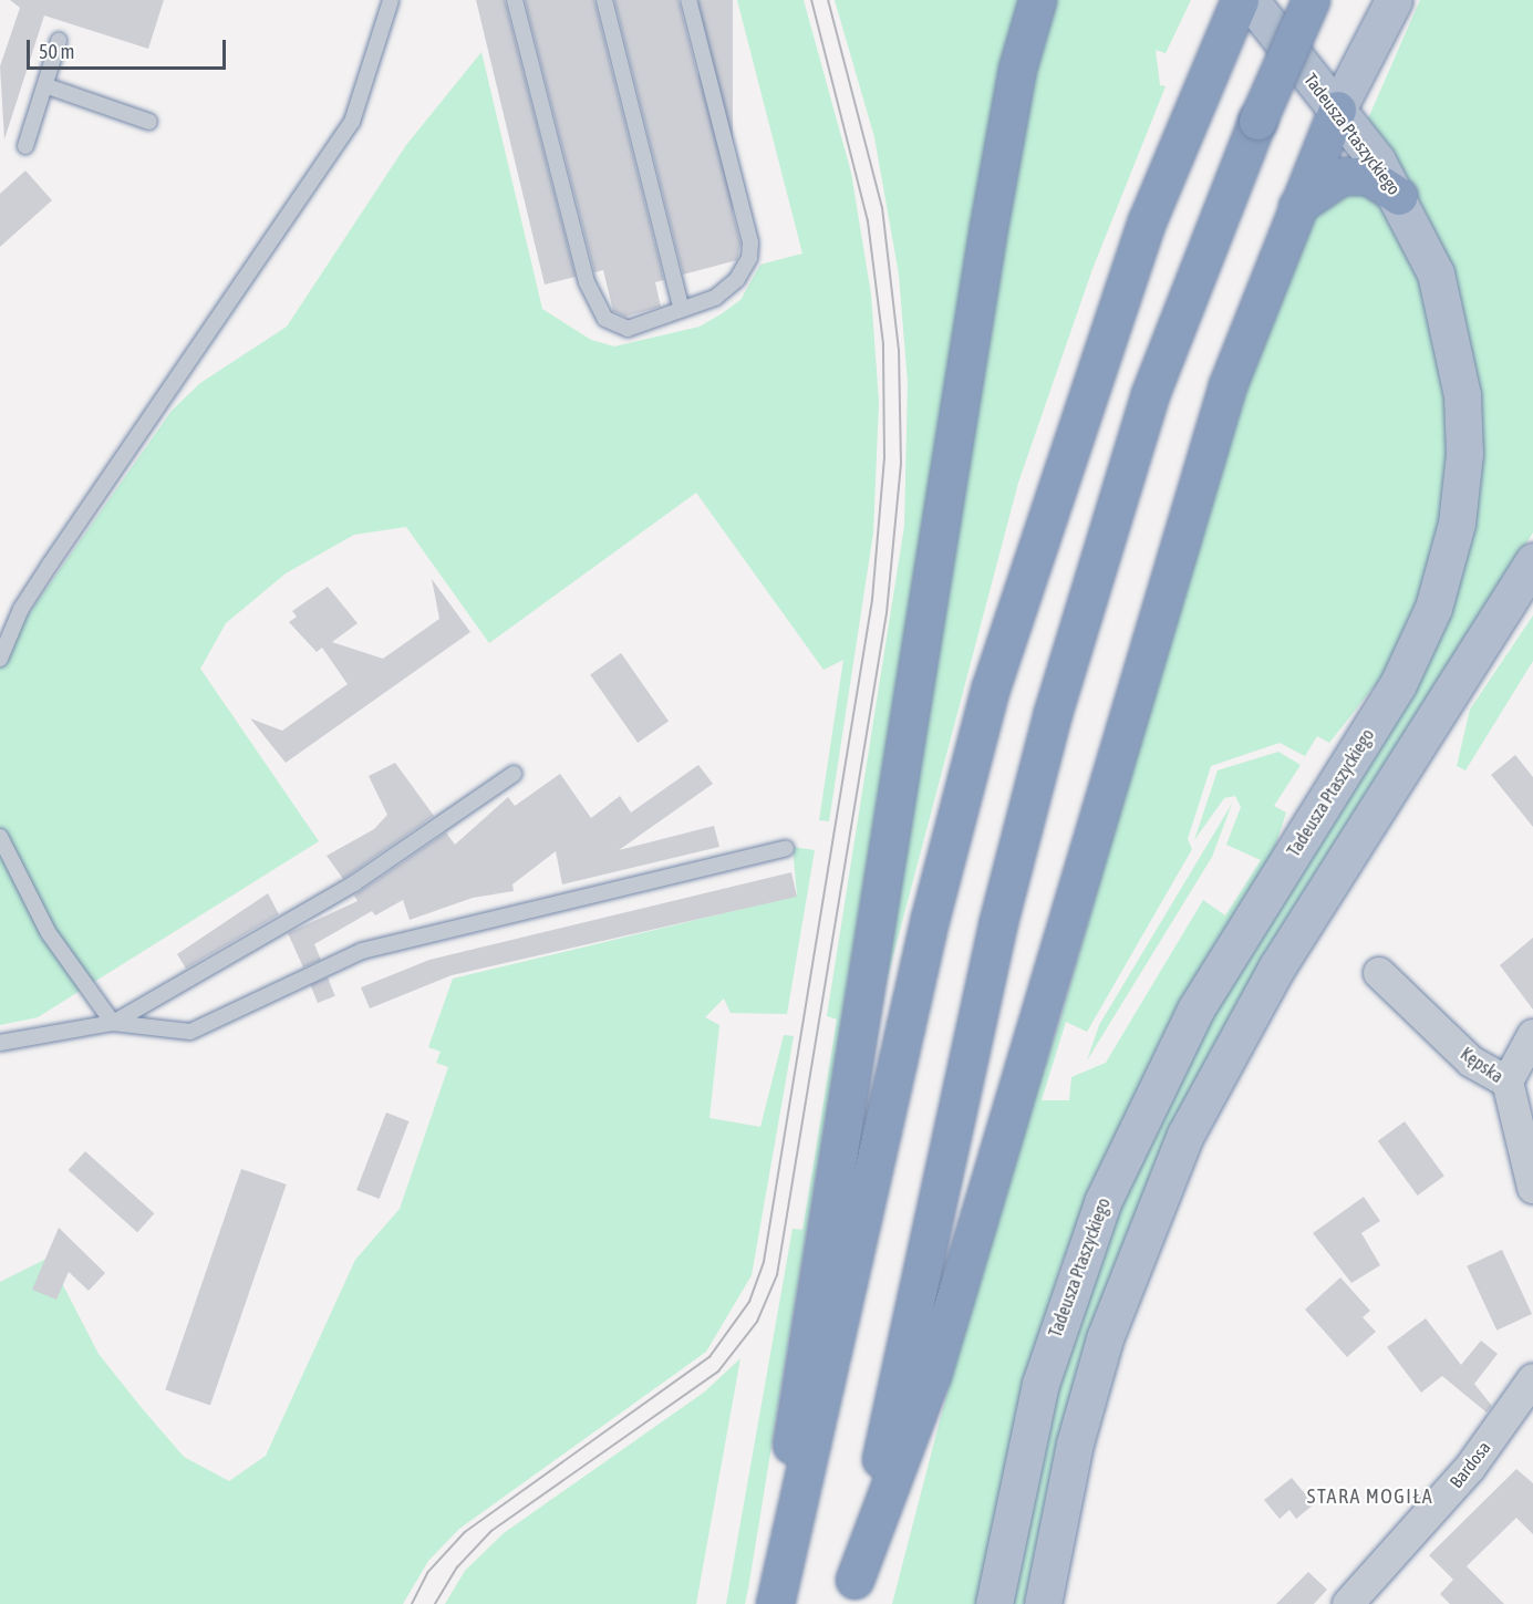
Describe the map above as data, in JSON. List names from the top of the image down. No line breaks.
{"streets":{"main road":["Tadeusza Ptaszyckiego"],"street":["Kępska","Bardosa"]},"districts":["STARA MOGIŁA"],"scale_bar":"50 m"}
